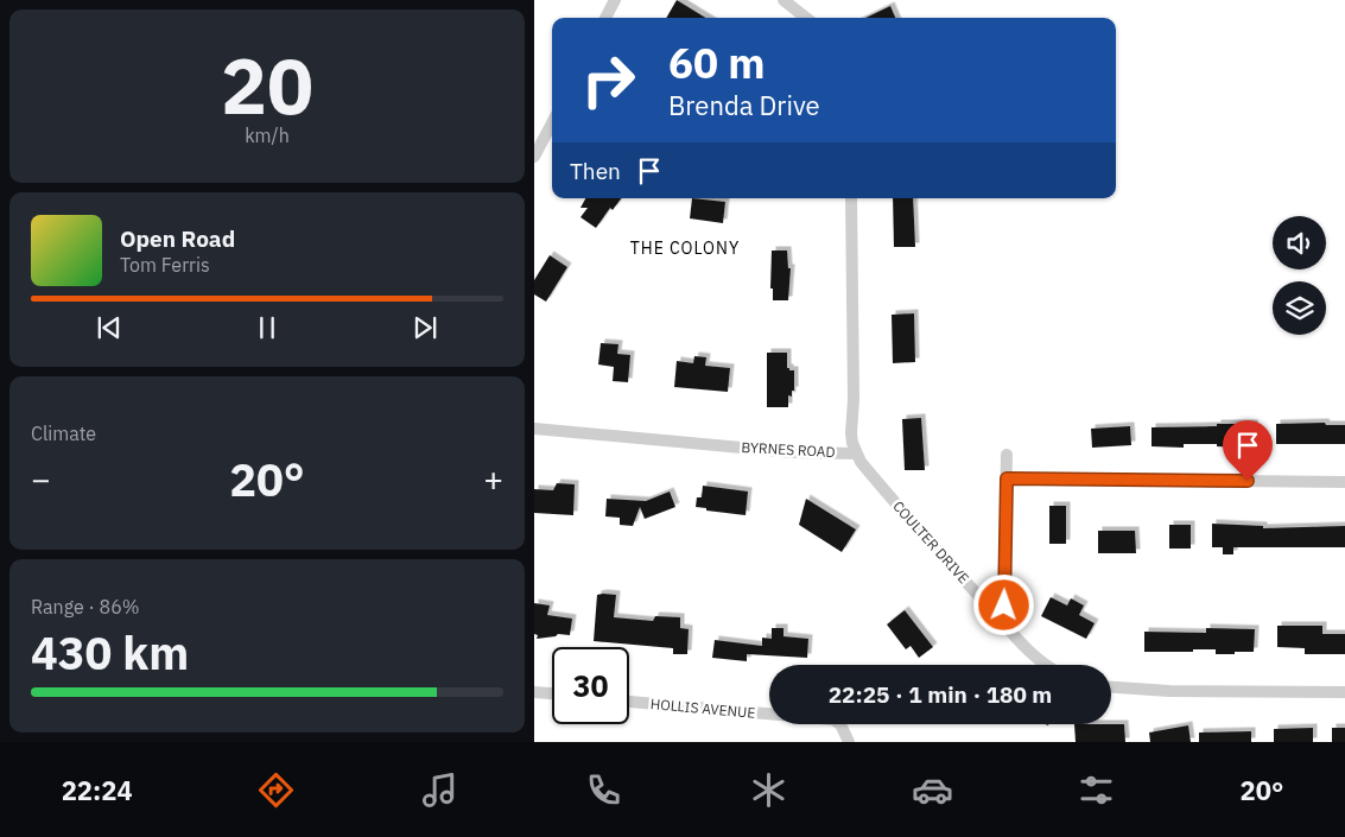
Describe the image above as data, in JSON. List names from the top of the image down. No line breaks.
{"streets":{"street":["BYRNES ROAD","COULTER DRIVE","HOLLIS AVENUE"]},"crossings":[["BYRNES ROAD","COULTER DRIVE"]],"districts":["THE COLONY"],"page":{"tile":[["20","km/h"],"Climate",["Range · 86%","430 km"]],"turn":["60 m","Brenda Drive"],"then":"Then","song":["Open Road","Tom Ferris"],"heat":["−","20°","+"],"limit":"30","trip":"22:25 · 1 min · 180 m","tabs":["22:24","20°"]}}
